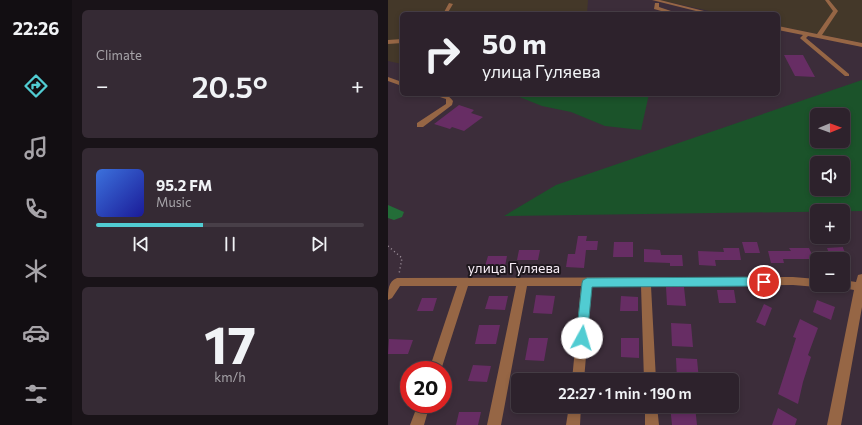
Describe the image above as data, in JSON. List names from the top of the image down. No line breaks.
{"streets":{"street":["улица Гуляева"]},"north":"right","page":{"tabs":"22:26","tile":["Climate",["17","km/h"]],"turn":["50 m","улица Гуляева"],"heat":["−","20.5°","+"],"map_buttons":["+","−"],"song":["95.2 FM","Music"],"limit":"20","trip":"22:27 · 1 min · 190 m"}}
